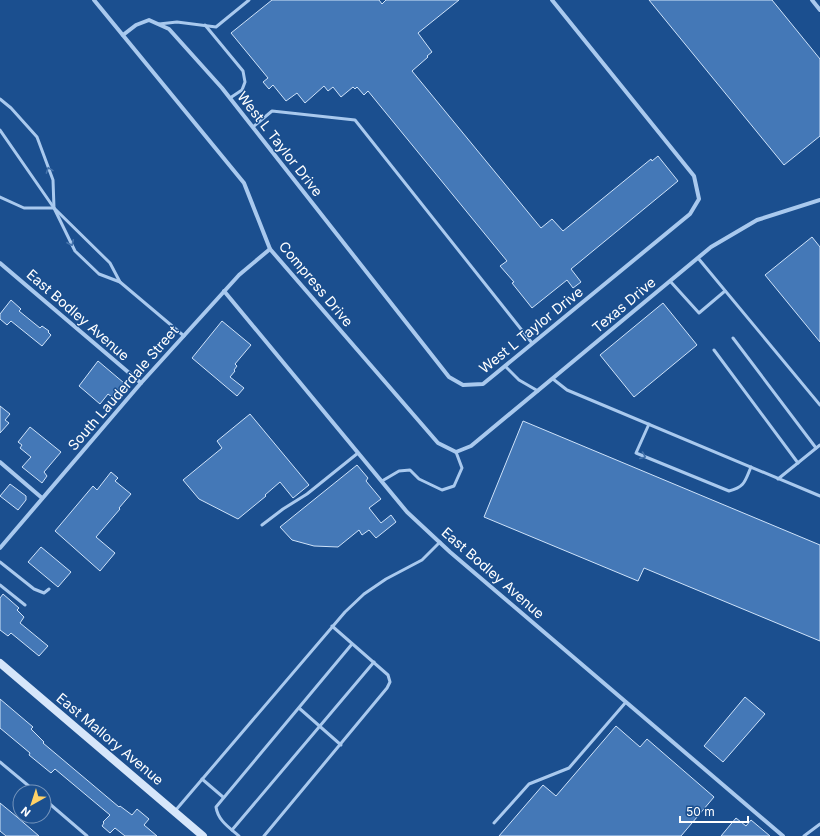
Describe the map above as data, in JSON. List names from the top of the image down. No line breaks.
{"streets":{"main road":["East Mallory Avenue"],"street":["West L Taylor Drive","Compress Drive","Texas Drive","East Bodley Avenue","South Lauderdale Street"]},"crossings":[["Compress Drive","Texas Drive"],["Compress Drive","South Lauderdale Street"],["East Bodley Avenue","South Lauderdale Street"]],"scale_bar":"50 m","north":"bottom left"}
